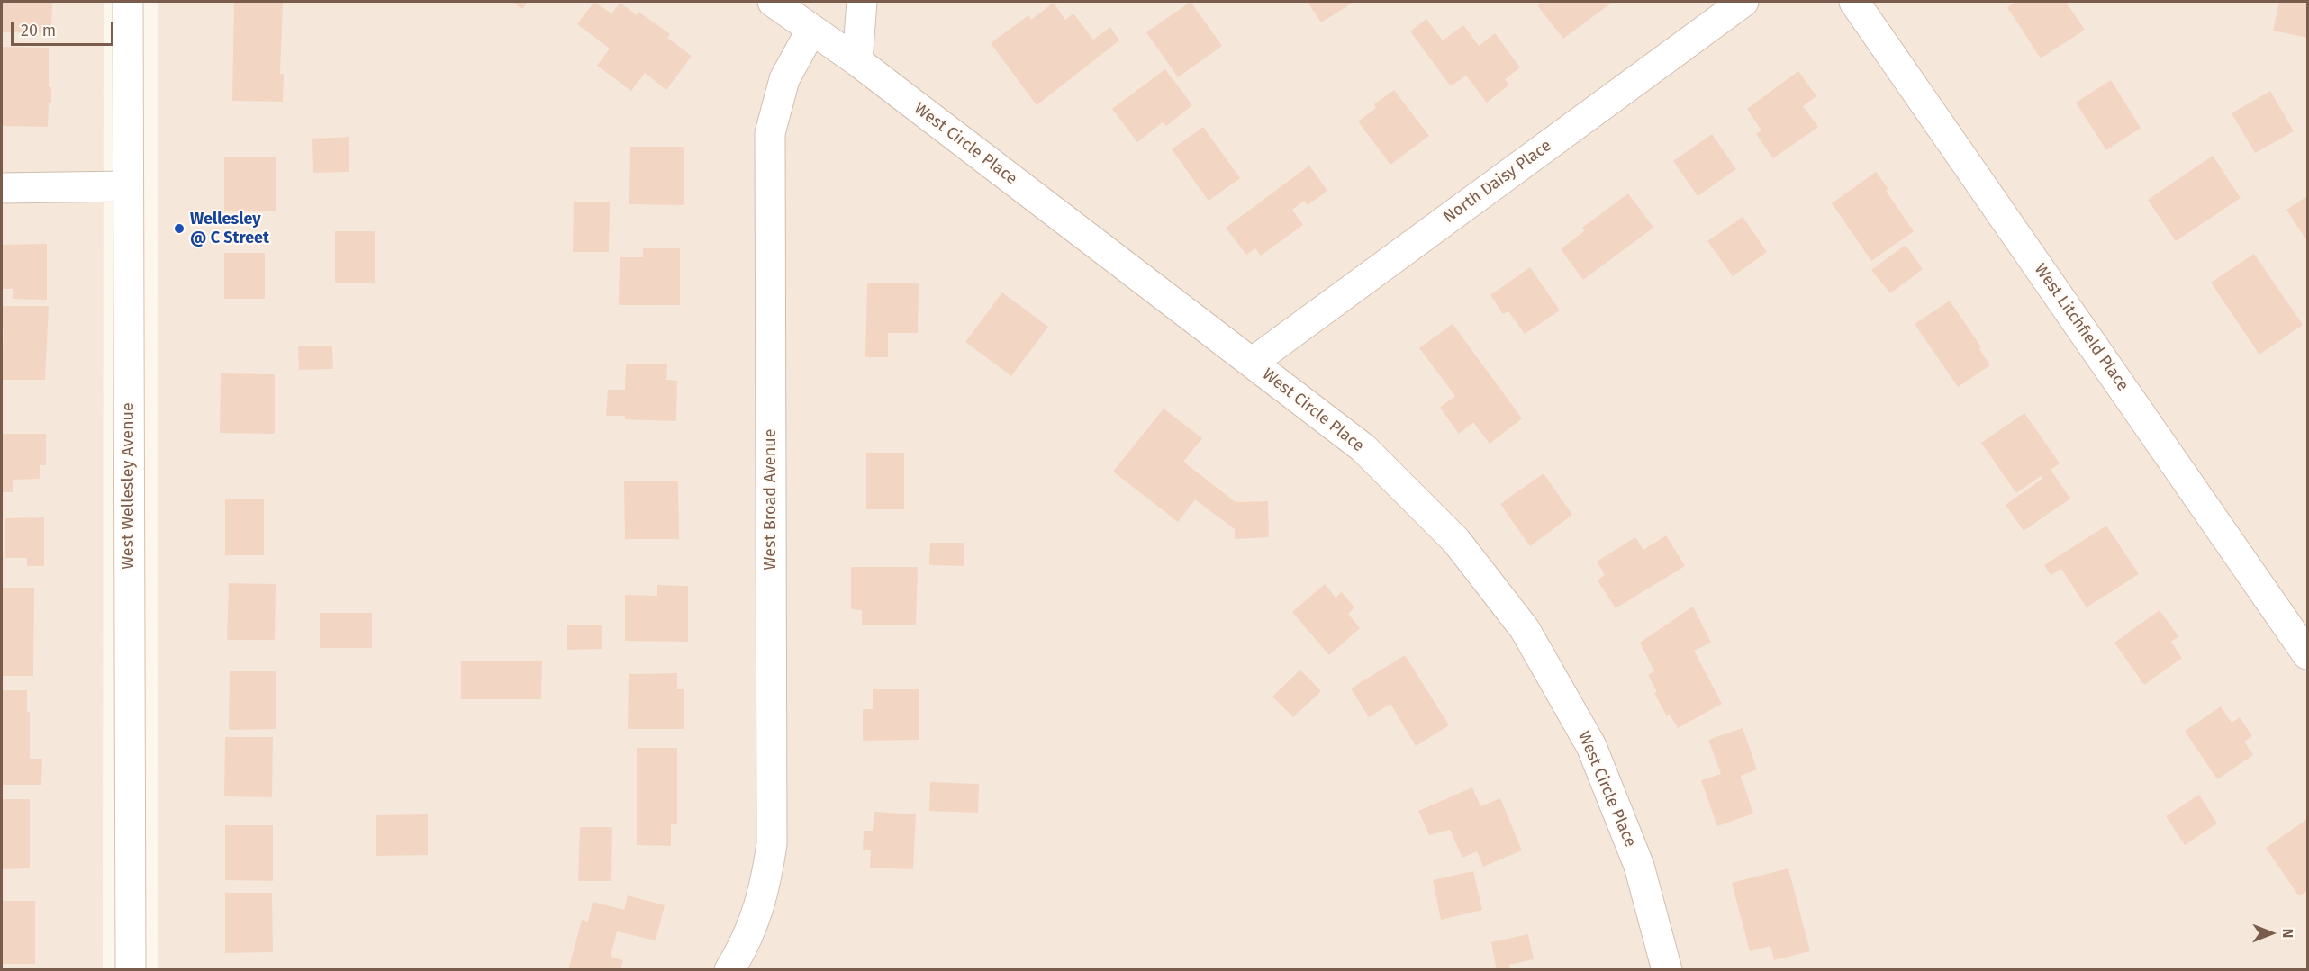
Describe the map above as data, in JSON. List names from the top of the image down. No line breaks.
{"streets":{"street":["West Circle Place","North Daisy Place","West Litchfield Place","West Wellesley Avenue","West Broad Avenue"]},"crossings":[["West Circle Place","North Daisy Place"],["West Circle Place","West Broad Avenue"]],"places":["Wellesley @ C Street"],"scale_bar":"20 m","north":"right"}
